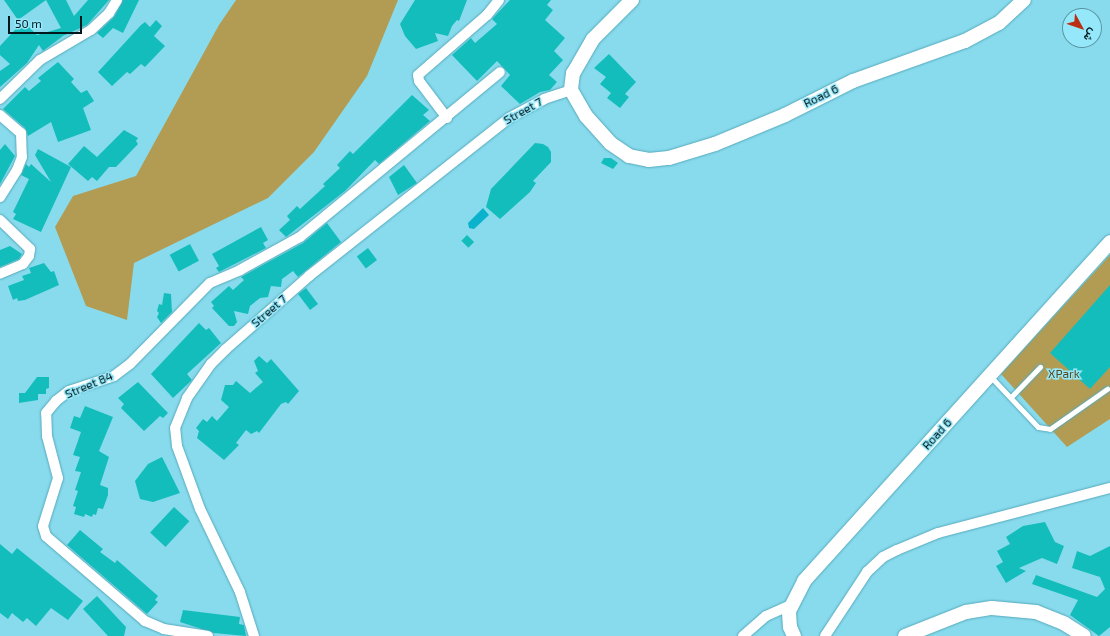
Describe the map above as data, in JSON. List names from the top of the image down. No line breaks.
{"streets":{"street":["Road 6","Street 7","Street 84"]},"crossings":[["Road 6","Street 7"]],"parks":["XPark"],"scale_bar":"50 m","north":"bottom right"}
